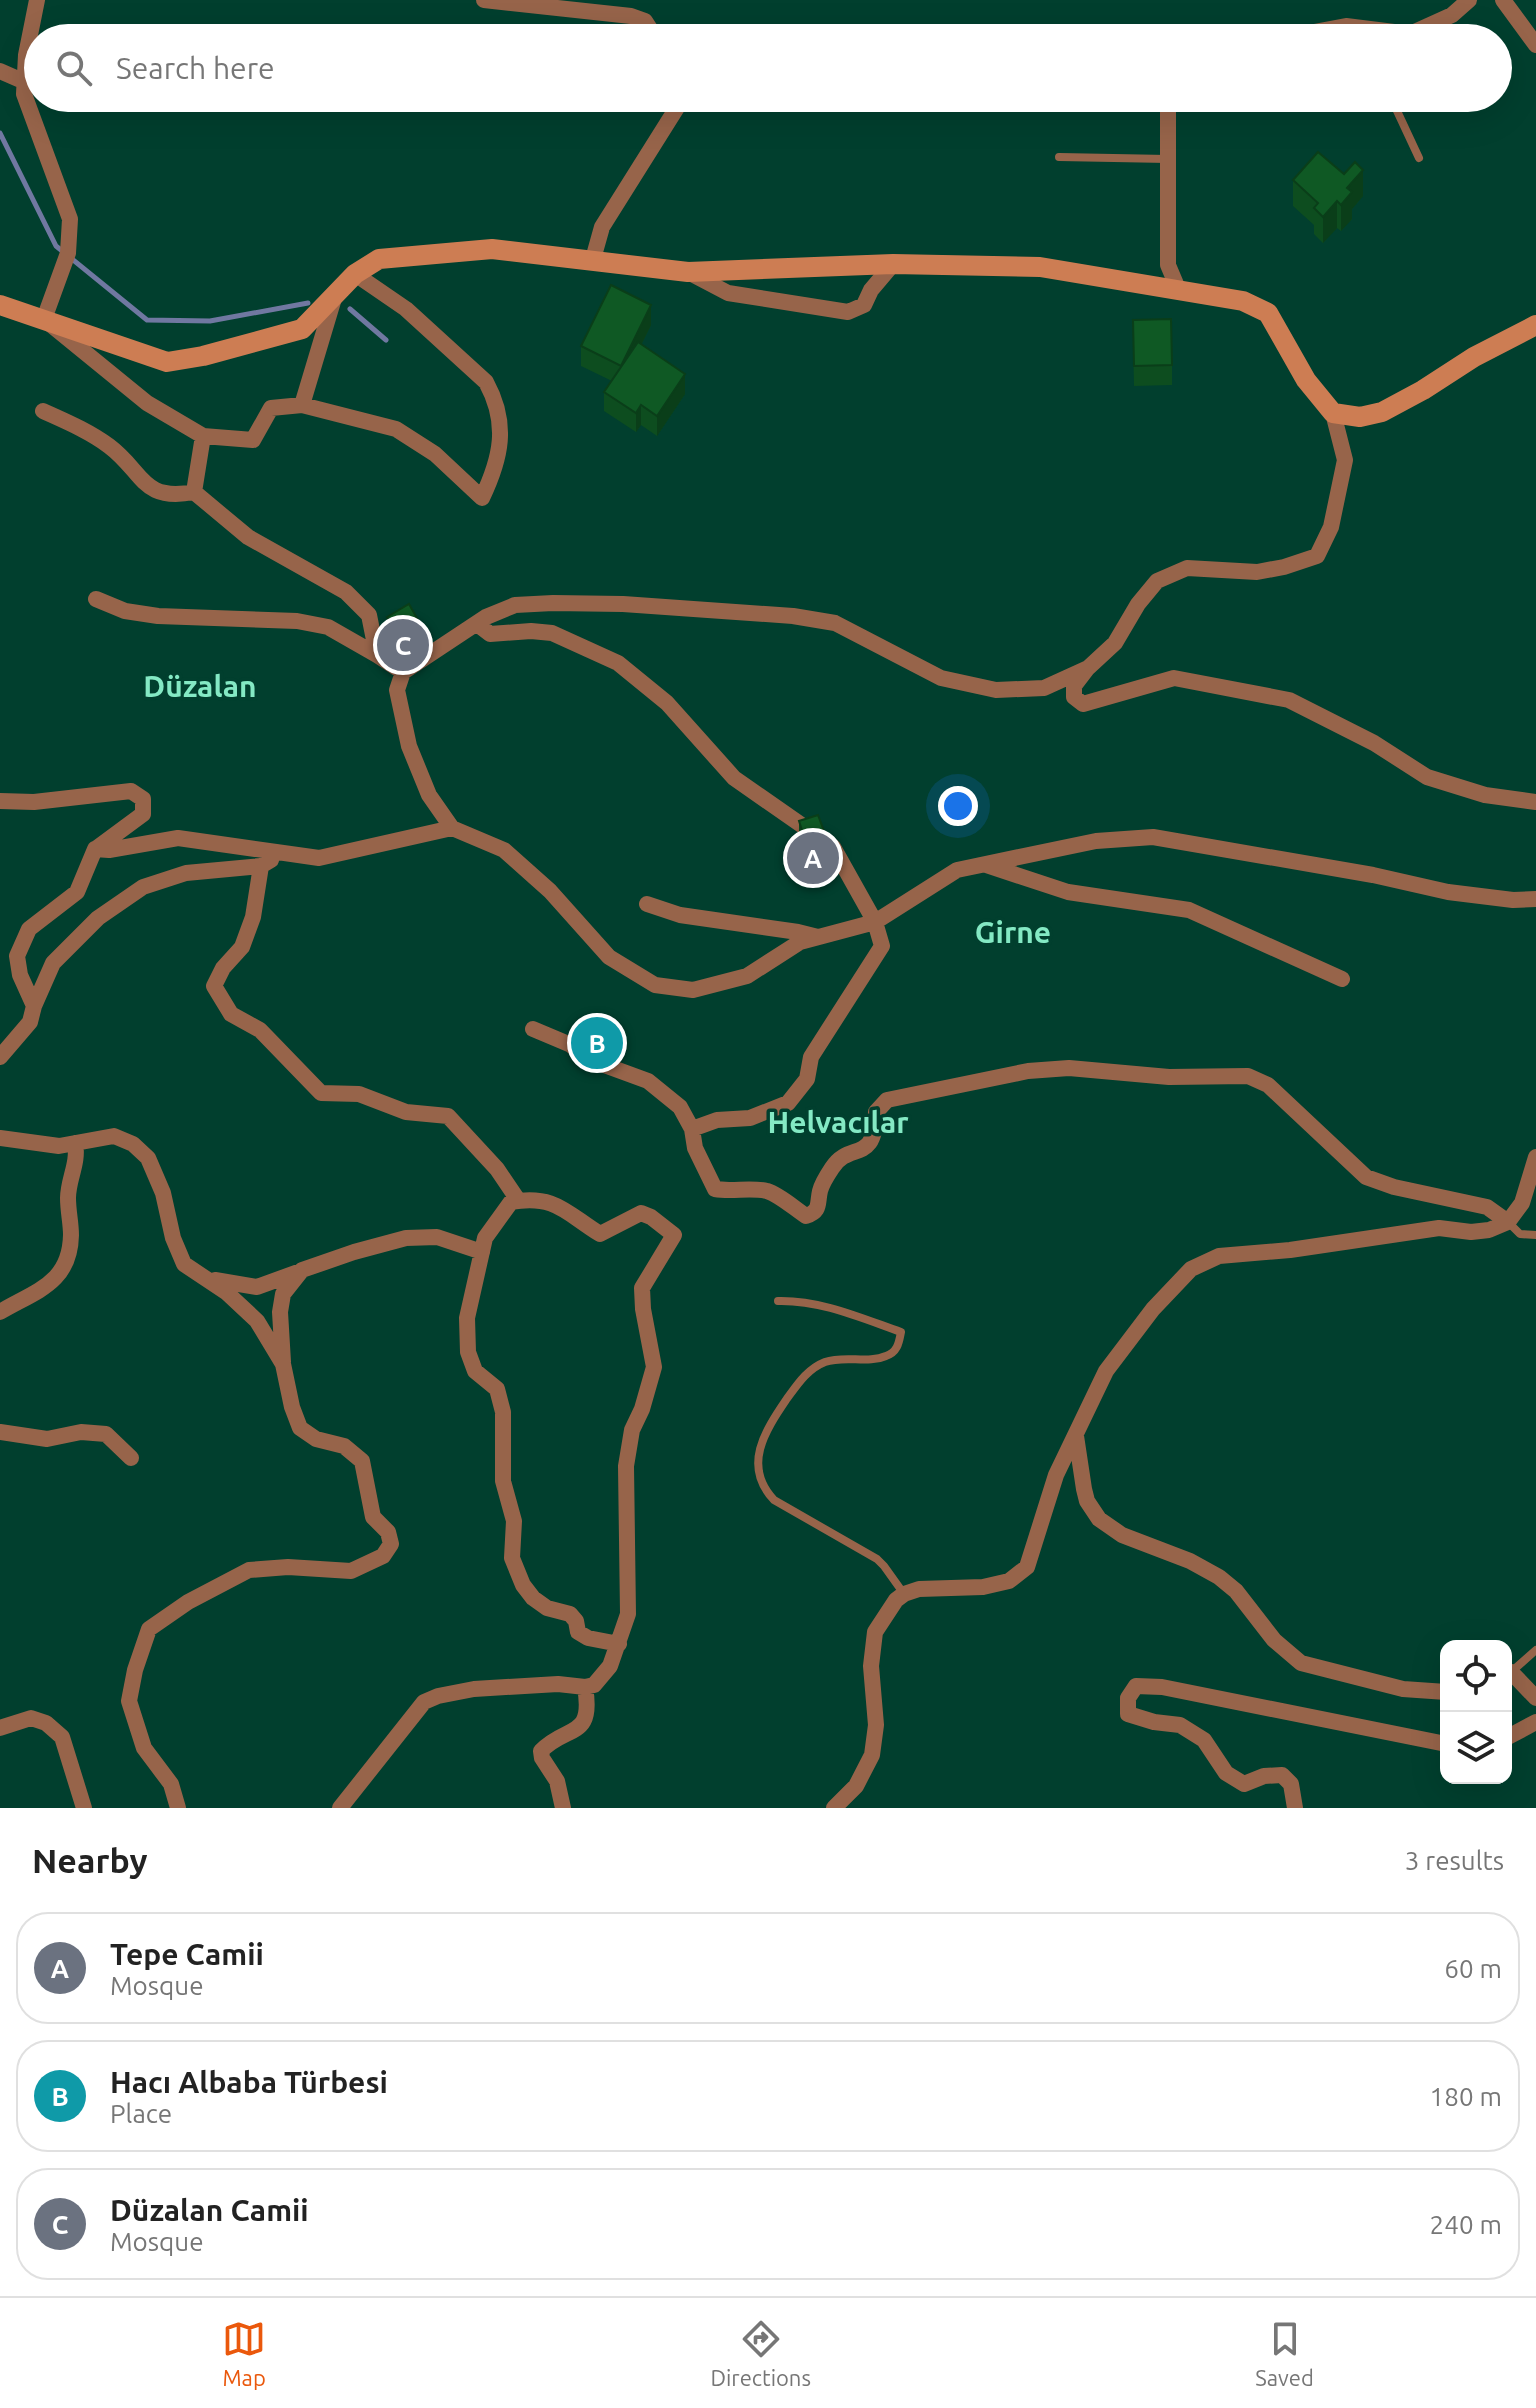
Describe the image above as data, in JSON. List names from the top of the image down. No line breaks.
{"districts":["Düzalan","Girne","Helvacılar"],"page":{"search":"Search here","pins":["C","A","B"],"heading":["Nearby","3 results"],"list":[{"mark":"A","name":"Tepe Camii","note":"Mosque","value":"60 m"},{"mark":"B","name":"Hacı Albaba Türbesi","note":"Place","value":"180 m"},{"mark":"C","name":"Düzalan Camii","note":"Mosque","value":"240 m"}],"nav":["Map","Directions","Saved"]}}
